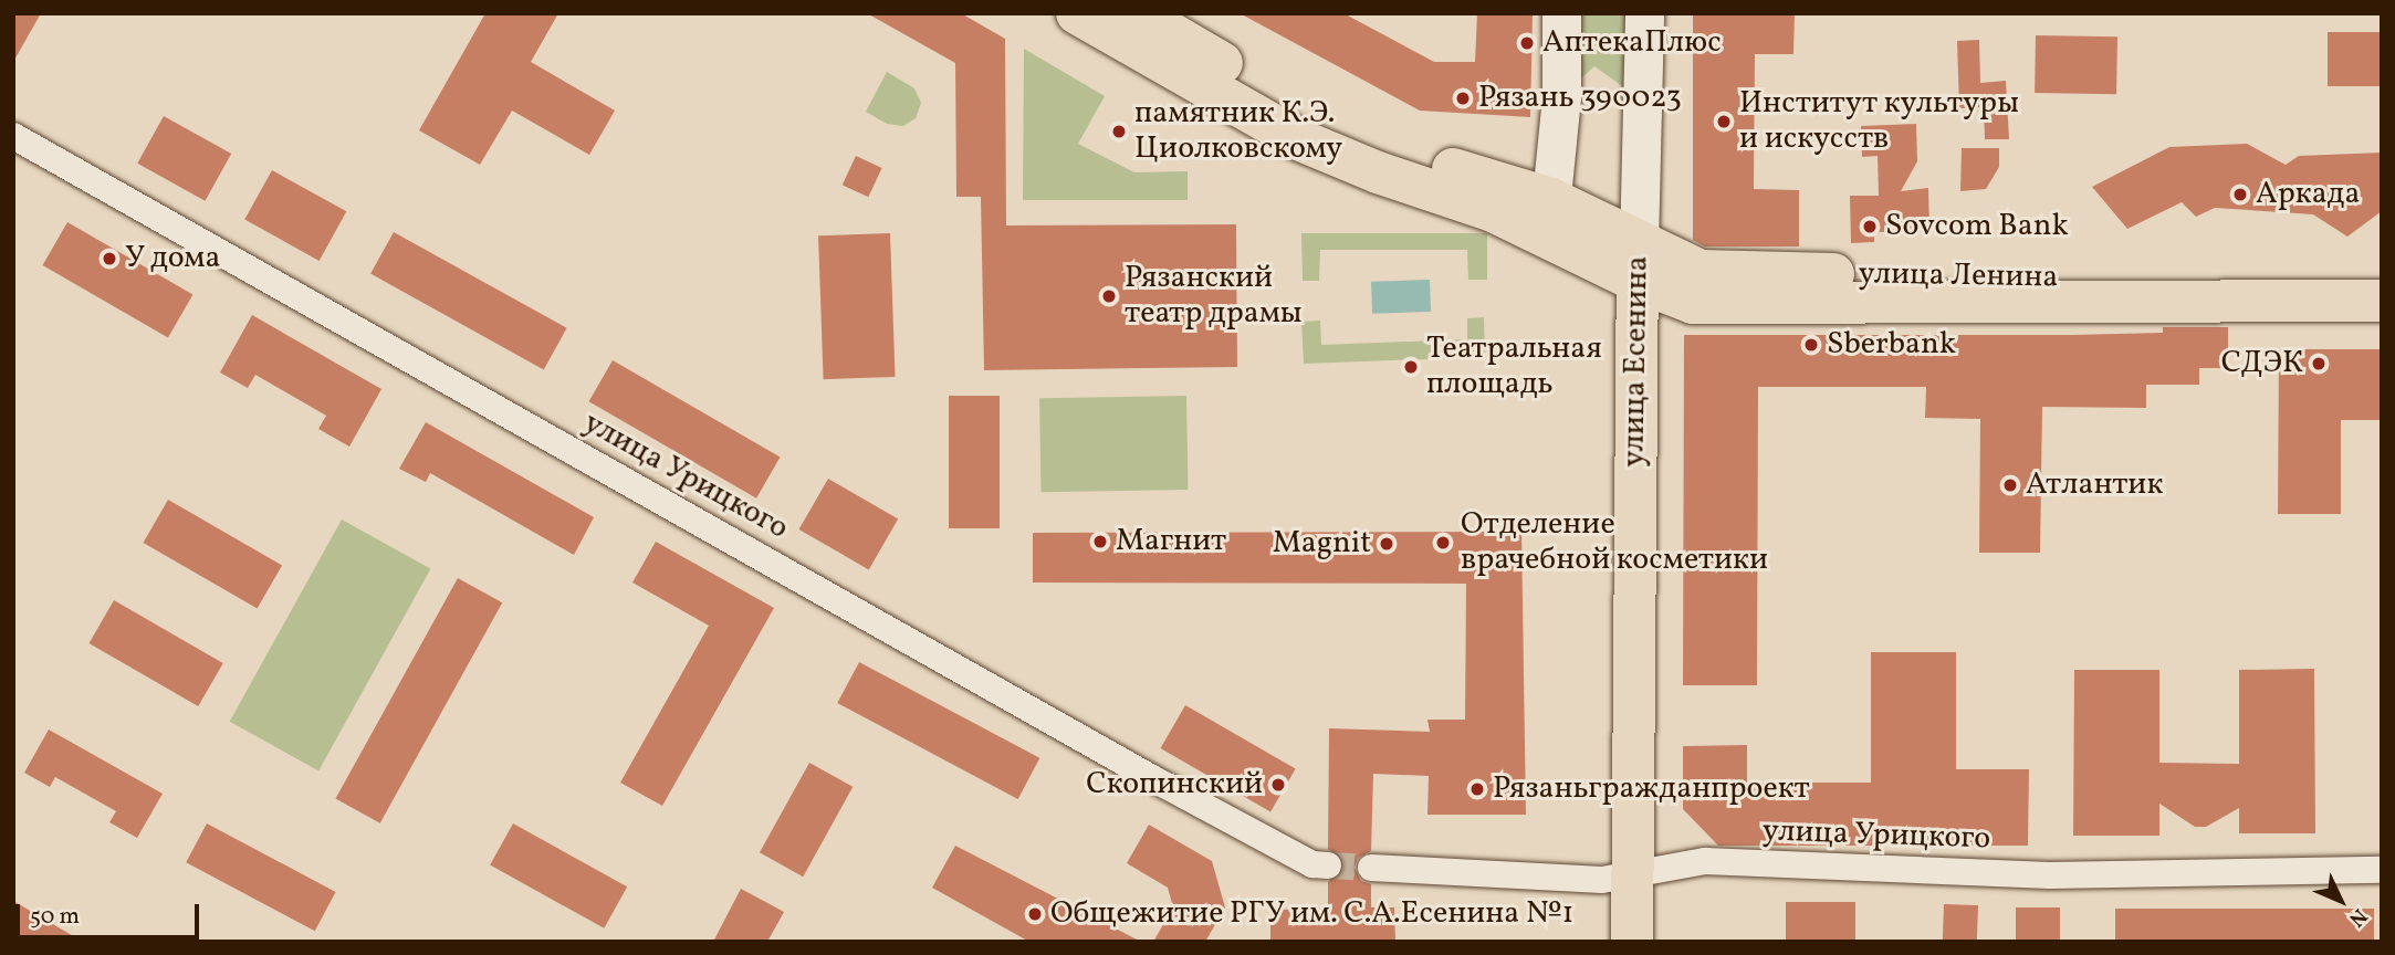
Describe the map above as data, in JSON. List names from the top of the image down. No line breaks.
{"streets":{"main road":["улица Ленина","улица Есенина"],"street":["улица Урицкого"]},"crossings":[["улица Ленина","улица Есенина"],["улица Есенина","улица Урицкого"]],"places":["АптекаПлюс","Рязань 390023","Институт культуры и искусств","памятник К.Э. Циолковскому","Аркада","Sovcom Bank","У дома","Рязанский театр драмы","Sberbank","СДЭК","Театральная площадь","Атлантик","Магнит","Отделение врачебной косметики","Magnit","Скопинский","Рязаньгражданпроект","Общежитие РГУ им. С.А.Есенина №1"],"scale_bar":"50 m","north":"bottom right"}
